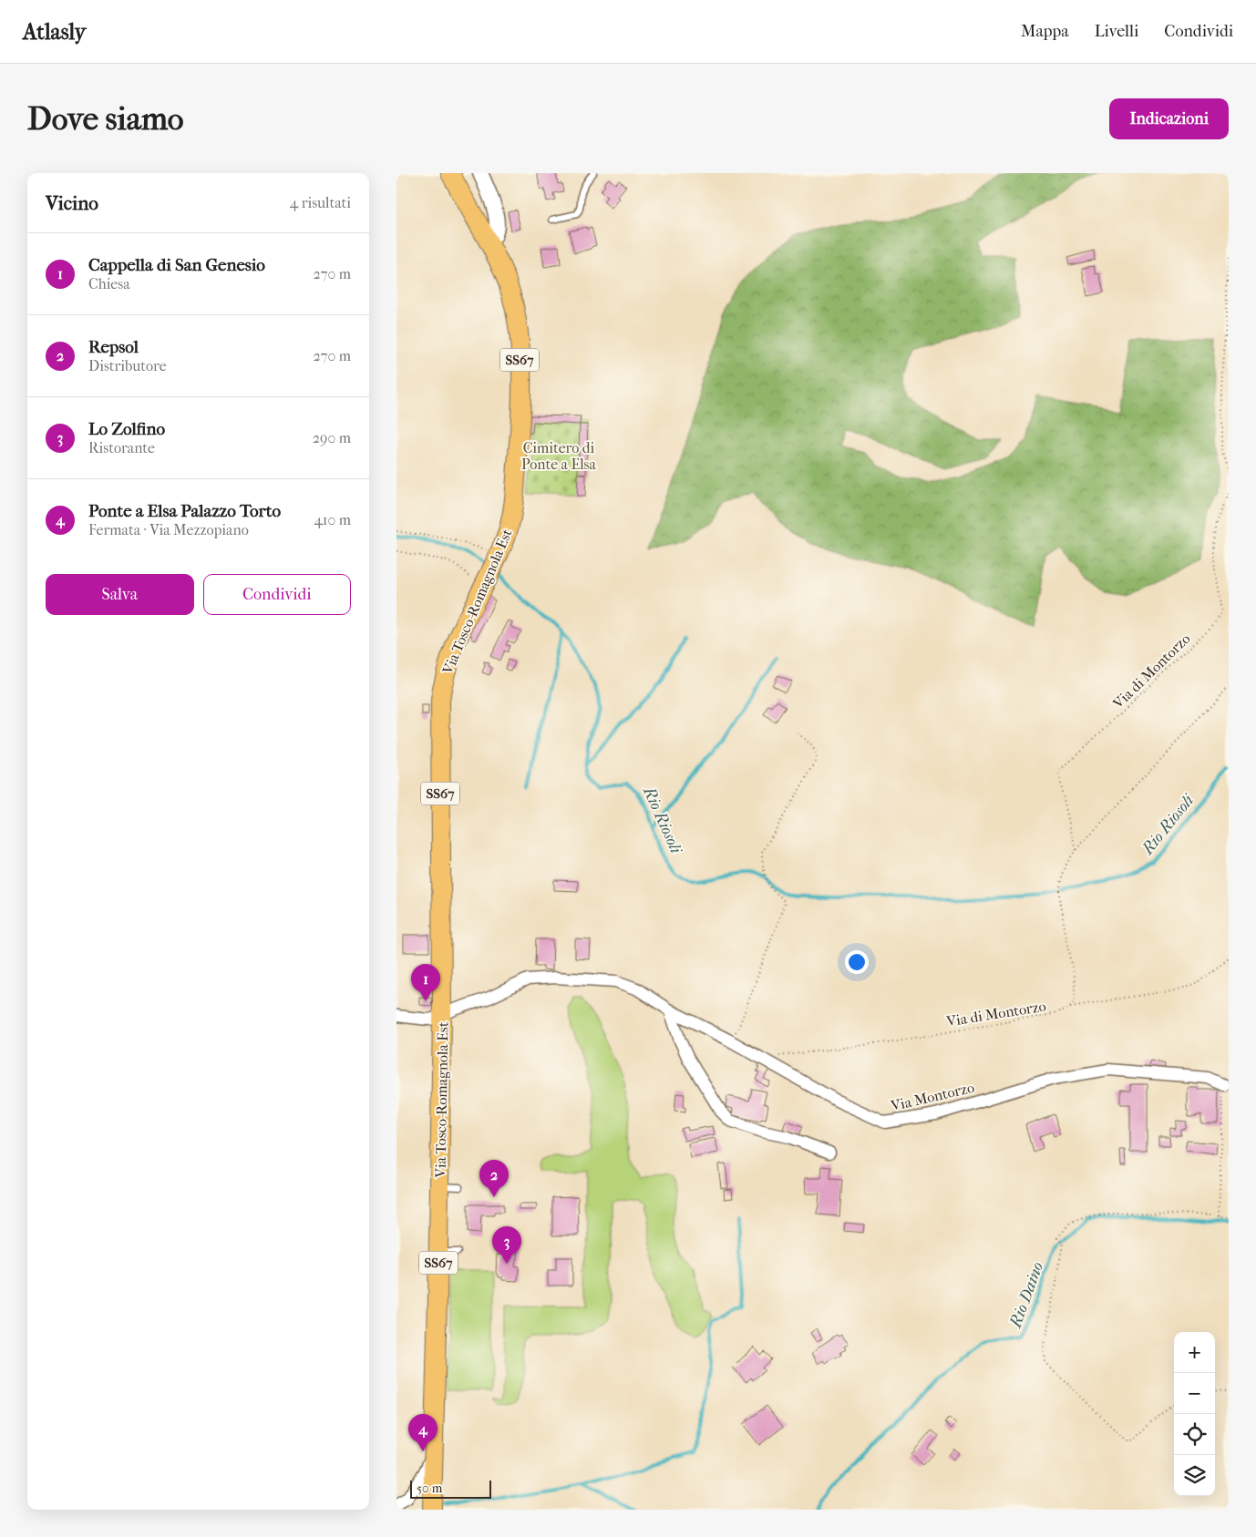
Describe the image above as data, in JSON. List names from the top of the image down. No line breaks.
{"streets":{"main road":["SS67","Via Tosco-Romagnola Est"],"street":["Via Montorzo"],"path":["Via di Montorzo"]},"crossings":[["Via Tosco-Romagnola Est","Via Montorzo"],["Via di Montorzo","Via Montorzo"]],"water":["Rio Riosoli","Rio Daino"],"parks":["Cimitero di Ponte a Elsa"],"scale_bar":"50 m","page":{"header":"Atlasly","nav":["Mappa","Livelli","Condividi"],"buttons":["Indicazioni",["Salva","Condividi"]],"title":"Dove siamo","heading":["Vicino","4 risultati"],"list":[{"mark":"1","name":"Cappella di San Genesio","note":"Chiesa","value":"270 m"},{"mark":"2","name":"Repsol","note":"Distributore","value":"270 m"},{"mark":"3","name":"Lo Zolfino","note":"Ristorante","value":"290 m"},{"mark":"4","name":"Ponte a Elsa Palazzo Torto","note":"Fermata · Via Mezzopiano","value":"410 m"}],"pins":["1","2","3","4"],"map_buttons":["+","−"],"scale":"50 m"}}
